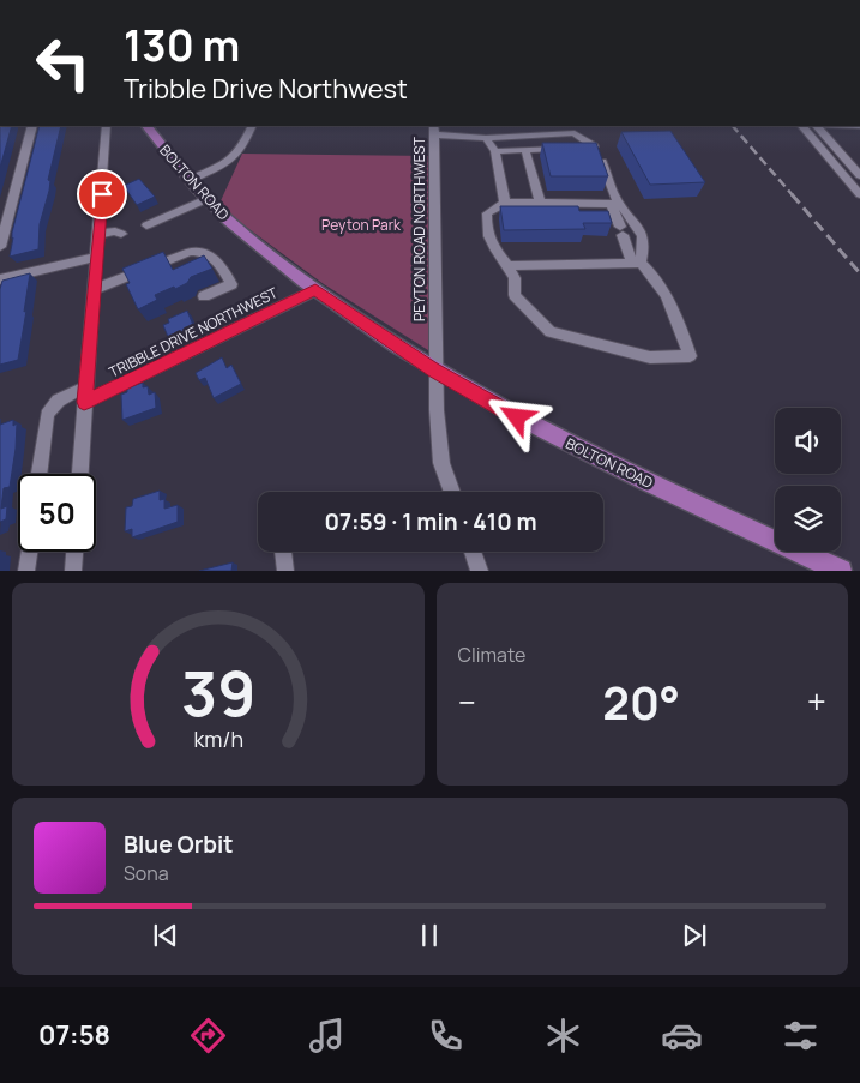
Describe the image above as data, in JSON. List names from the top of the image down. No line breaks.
{"streets":{"main road":["BOLTON ROAD"],"street":["PEYTON ROAD NORTHWEST","TRIBBLE DRIVE NORTHWEST"]},"crossings":[["BOLTON ROAD","PEYTON ROAD NORTHWEST"],["BOLTON ROAD","TRIBBLE DRIVE NORTHWEST"]],"parks":["Peyton Park"],"page":{"turn":["130 m","Tribble Drive Northwest"],"limit":"50","trip":"07:59 · 1 min · 410 m","tile":"Climate","heat":["−","20°","+"],"song":["Blue Orbit","Sona"],"tabs":"07:58","gauge":["39","km/h"]}}
